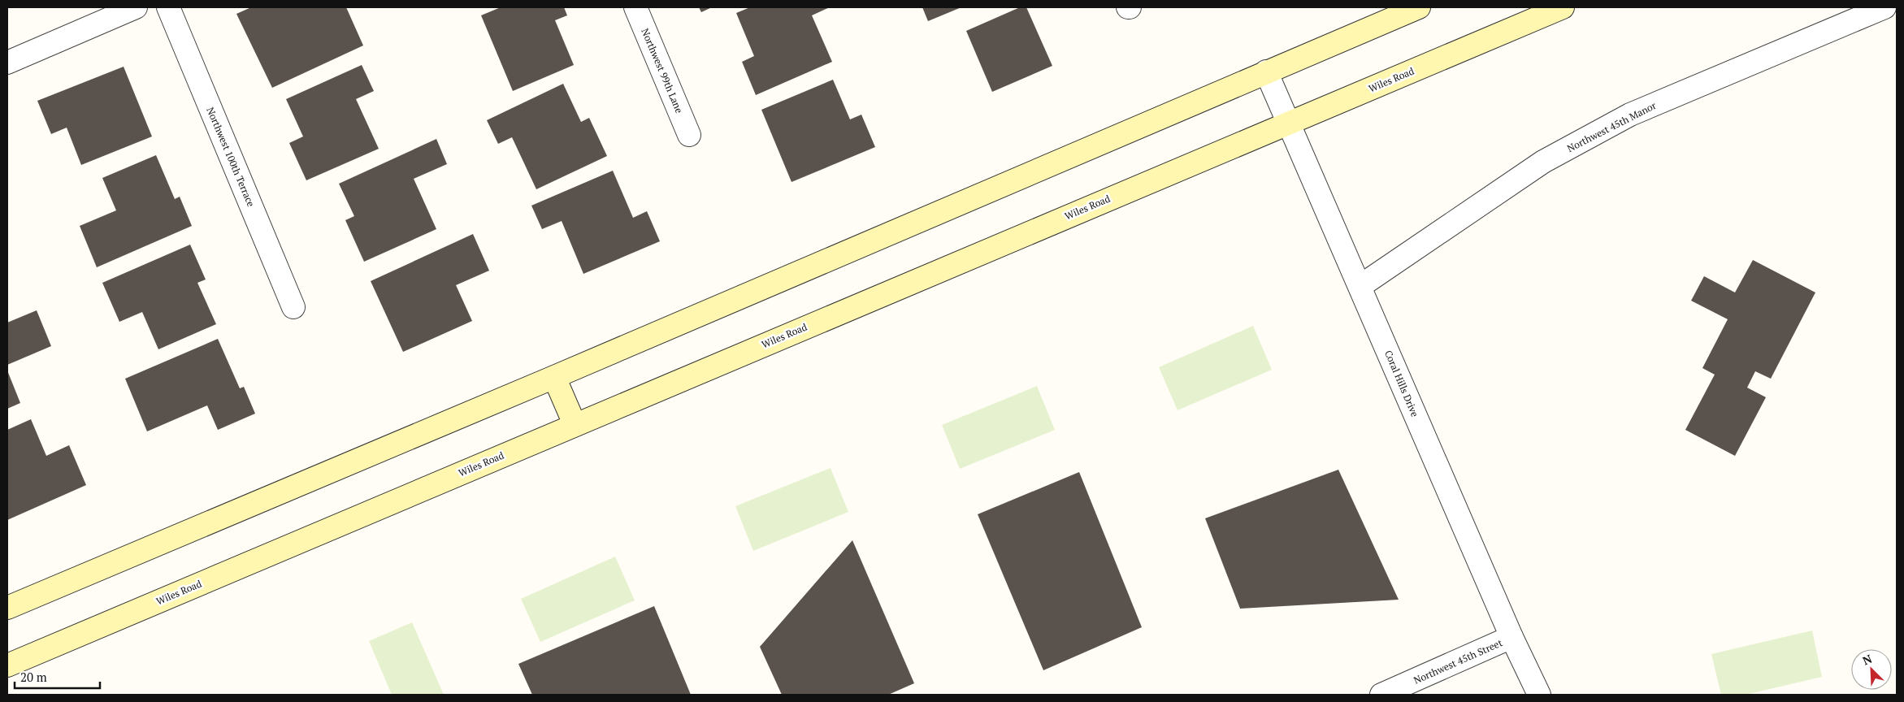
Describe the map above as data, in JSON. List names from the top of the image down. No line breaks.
{"streets":{"main road":["Wiles Road"],"street":["Northwest 99th Lane","Northwest 45th Manor","Northwest 100th Terrace","Coral Hills Drive","Northwest 45th Street"]},"crossings":[["Wiles Road","Coral Hills Drive"],["Northwest 45th Manor","Coral Hills Drive"],["Coral Hills Drive","Northwest 45th Street"]],"scale_bar":"20 m","north":"top left"}
